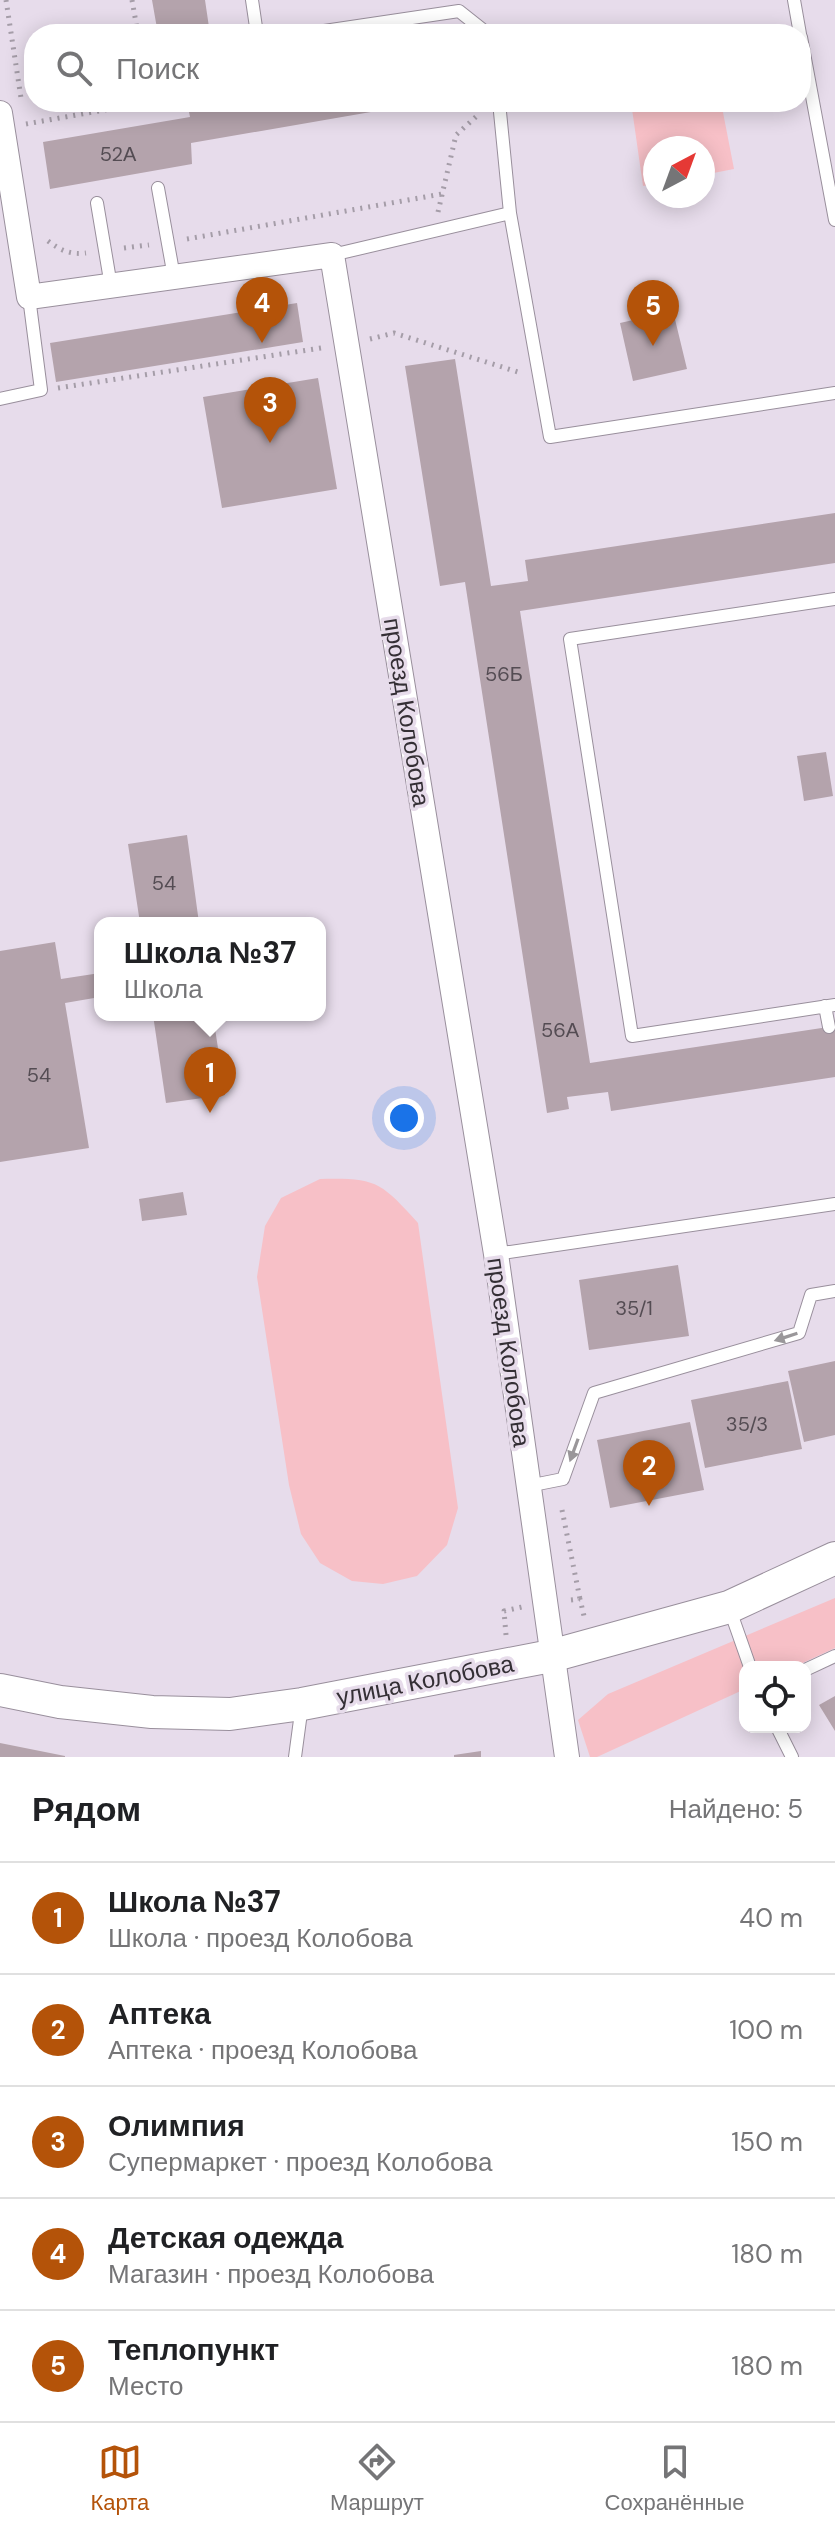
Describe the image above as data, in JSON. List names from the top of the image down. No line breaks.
{"streets":{"street":["проезд Колобова","улица Колобова"]},"crossings":[["проезд Колобова","улица Колобова"]],"house_numbers":["52А","56Б","54","56А","54","35/1","35/3"],"north":"top right","page":{"search":"Поиск","pins":["4","5","3","1","2"],"popup":["Школа №37","Школа"],"heading":["Рядом","Найдено: 5"],"list":[{"mark":"1","name":"Школа №37","note":"Школа · проезд Колобова","value":"40 m"},{"mark":"2","name":"Аптека","note":"Аптека · проезд Колобова","value":"100 m"},{"mark":"3","name":"Олимпия","note":"Супермаркет · проезд Колобова","value":"150 m"},{"mark":"4","name":"Детская одежда","note":"Магазин · проезд Колобова","value":"180 m"},{"mark":"5","name":"Теплопункт","note":"Место","value":"180 m"}],"nav":["Карта","Маршрут","Сохранённые"]}}
